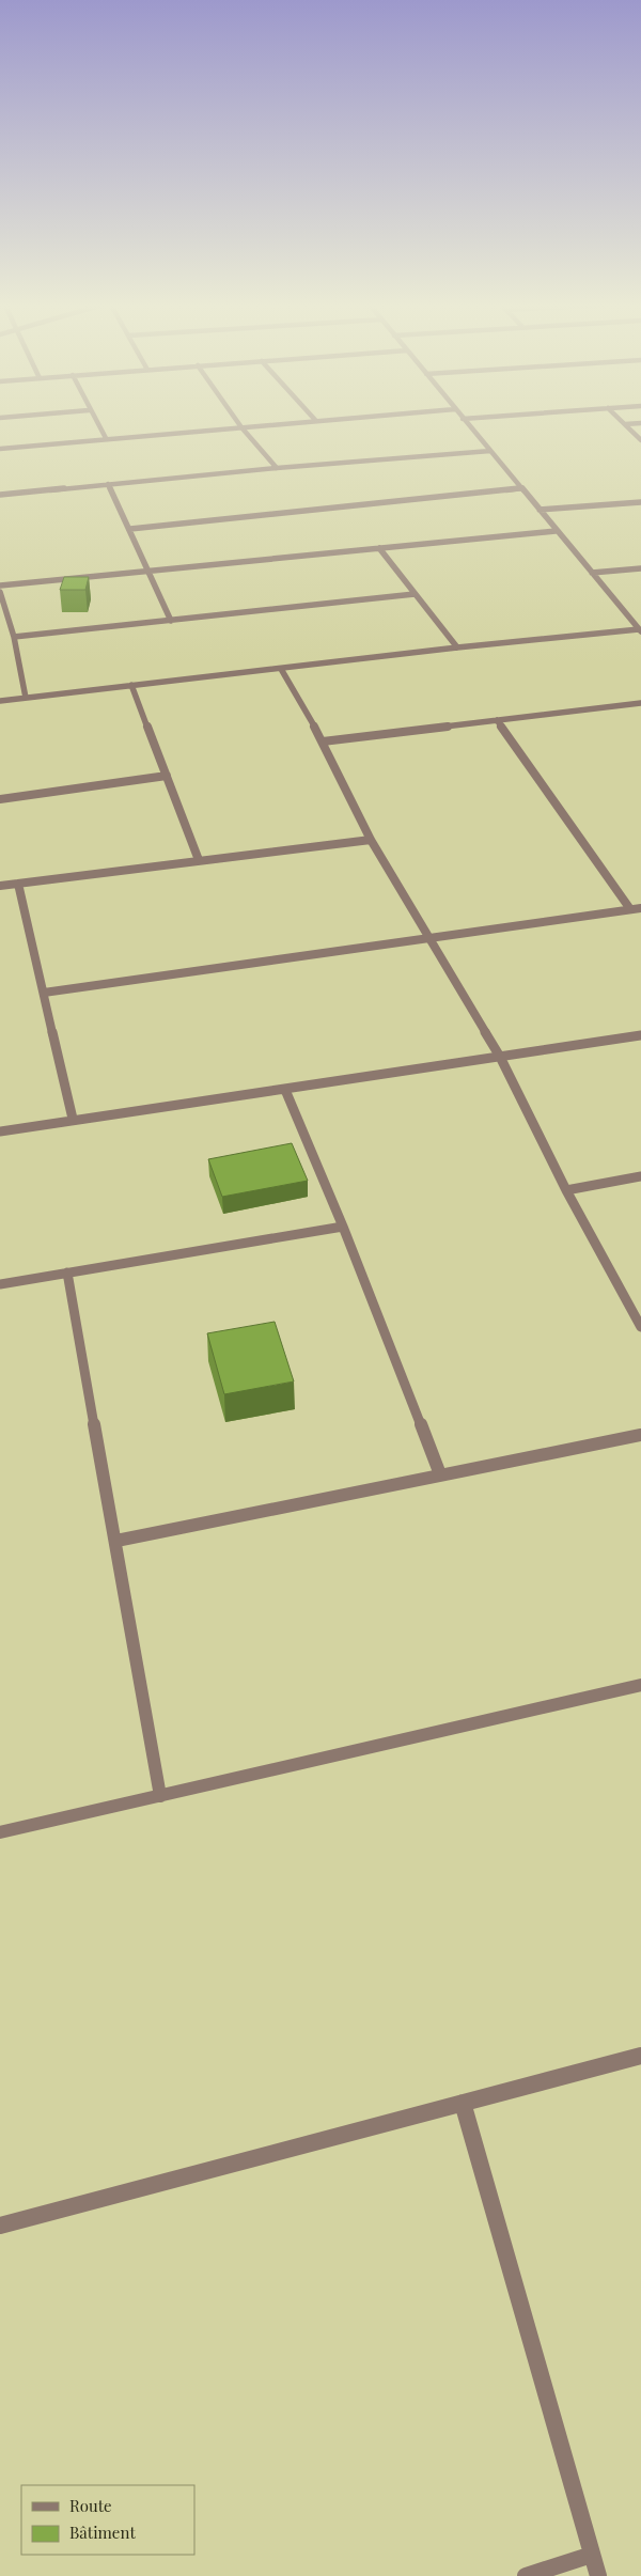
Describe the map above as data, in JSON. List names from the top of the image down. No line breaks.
{"legend":["Route","Bâtiment"]}
